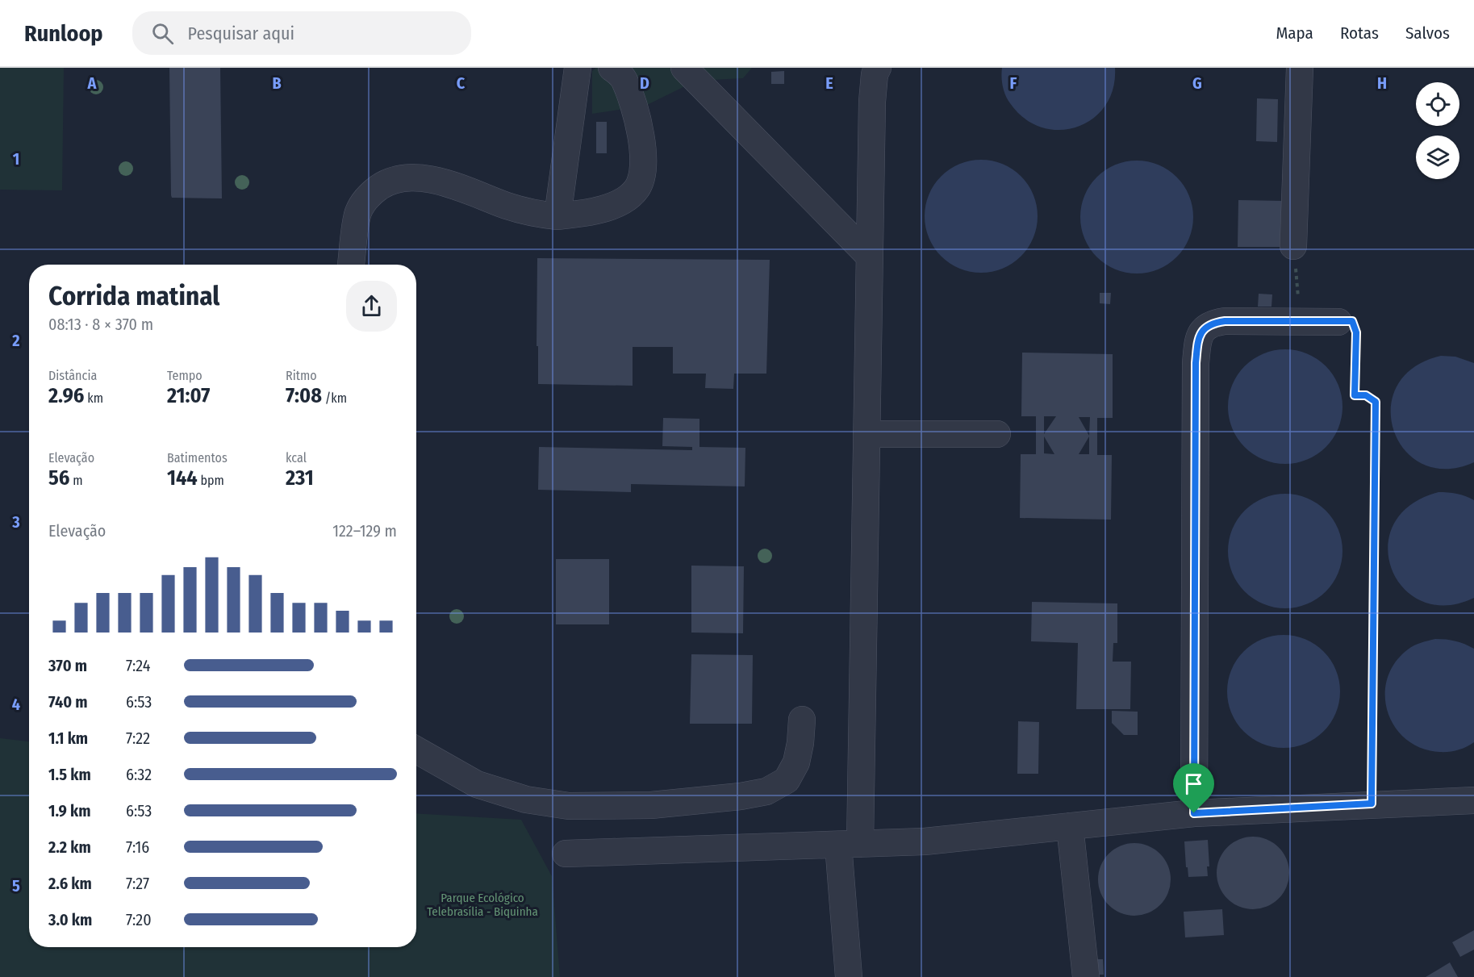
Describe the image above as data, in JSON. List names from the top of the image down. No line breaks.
{"parks":["Parque Ecológico Telebrasília - Biquinha"],"page":{"header":"Runloop","search":"Pesquisar aqui","nav":["Mapa","Rotas","Salvos"],"heading":["Corrida matinal","08:13 · 8 × 370 m"],"stats":[["Distância","2.96 km"],["Tempo","21:07"],["Ritmo","7:08 /km"],["Elevação","56 m"],["Batimentos","144 bpm"],["kcal","231"]],"chart":["Elevação","122–129 m"],"list":[{"name":"370 m","note":"7:24"},{"name":"740 m","note":"6:53"},{"name":"1.1 km","note":"7:22"},{"name":"1.5 km","note":"6:32"},{"name":"1.9 km","note":"6:53"},{"name":"2.2 km","note":"7:16"},{"name":"2.6 km","note":"7:27"},{"name":"3.0 km","note":"7:20"}]},"grid":{"columns":["A","B","C","D","E","F","G","H"],"rows":["1","2","3","4","5"]}}
